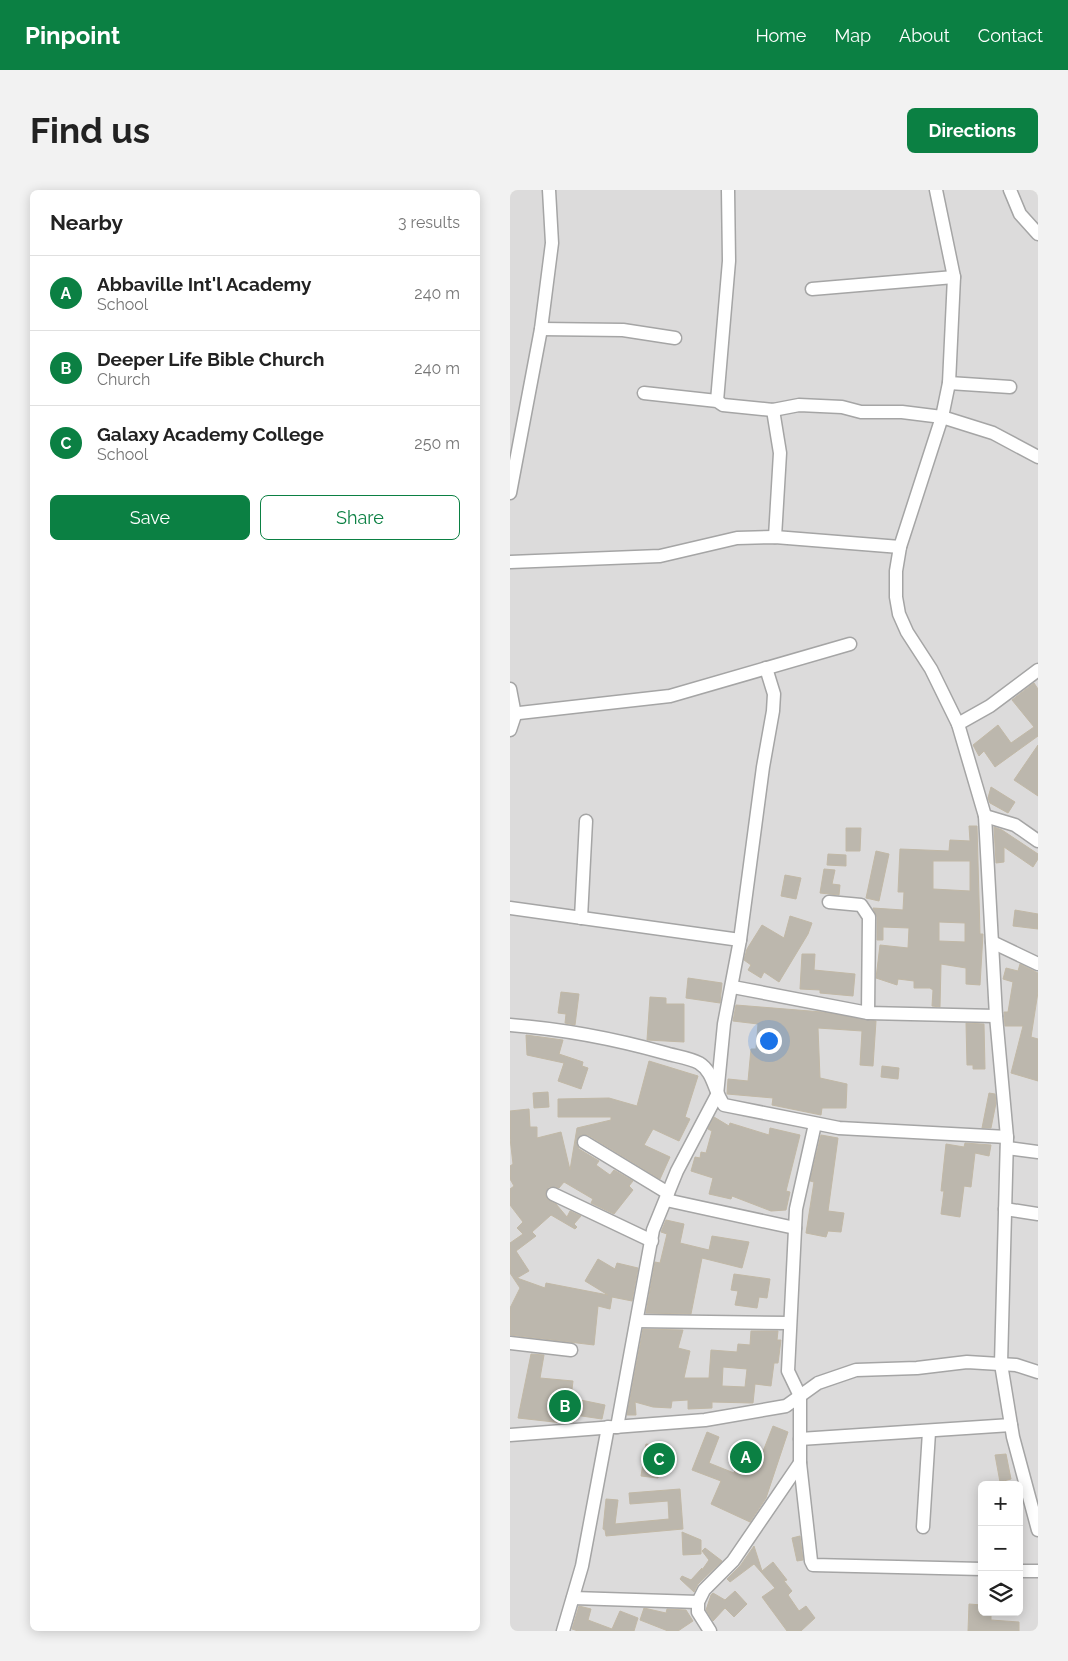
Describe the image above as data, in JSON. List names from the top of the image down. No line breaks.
{"page":{"header":"Pinpoint","nav":["Home","Map","About","Contact"],"buttons":["Directions",["Save","Share"]],"title":"Find us","heading":["Nearby","3 results"],"list":[{"mark":"A","name":"Abbaville Int'l Academy","note":"School","value":"240 m"},{"mark":"B","name":"Deeper Life Bible Church","note":"Church","value":"240 m"},{"mark":"C","name":"Galaxy Academy College","note":"School","value":"250 m"}],"pins":["B","A","C"],"map_buttons":["+","−"]}}
